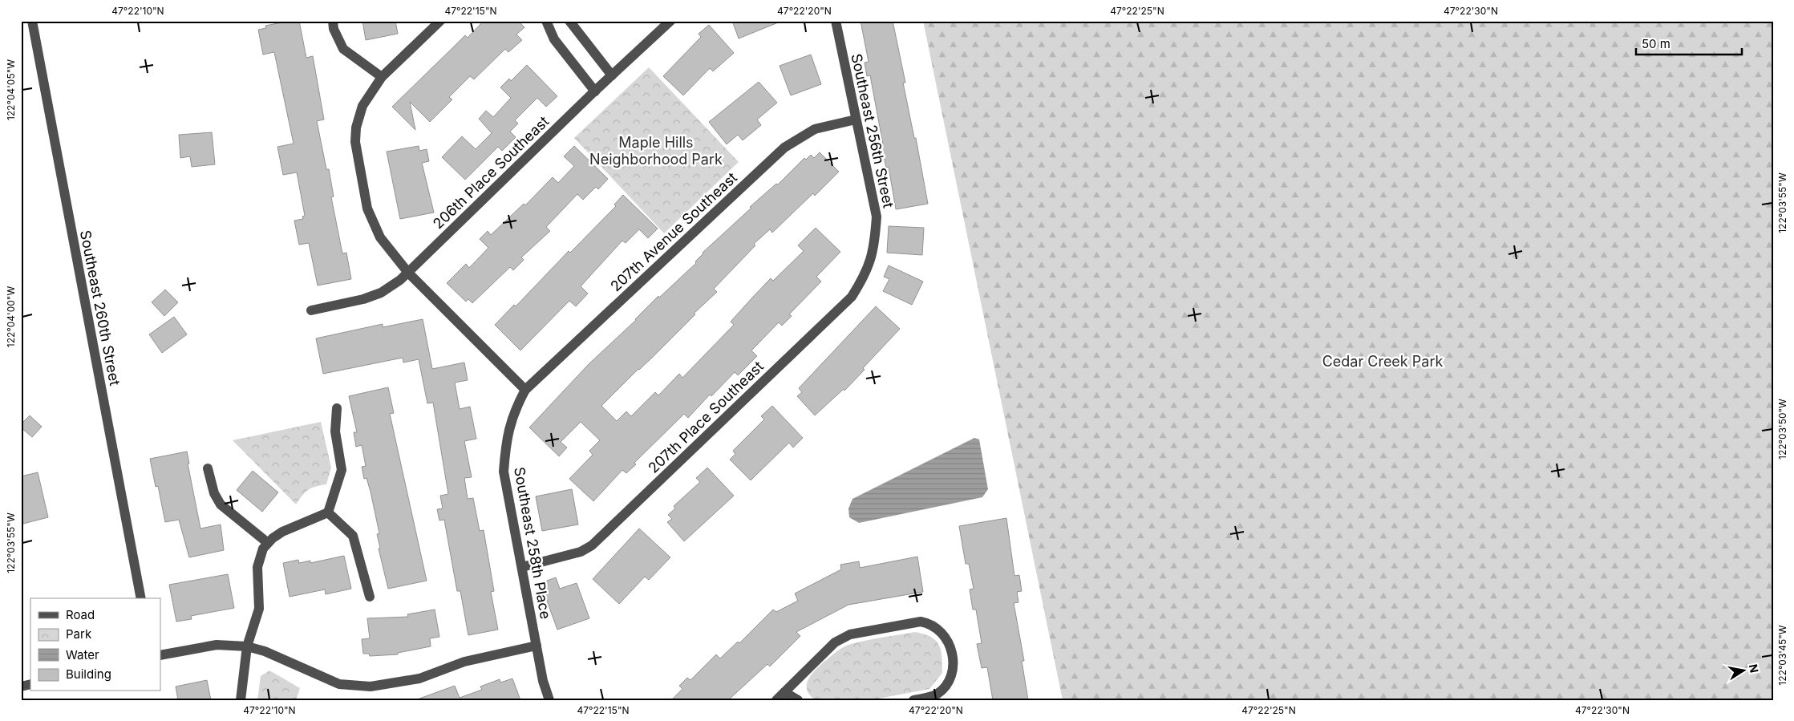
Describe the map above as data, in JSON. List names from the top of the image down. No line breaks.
{"streets":{"street":["Southeast 256th Street","206th Place Southeast","207th Avenue Southeast","Southeast 260th Street","207th Place Southeast","Southeast 258th Place"]},"crossings":[["Southeast 256th Street","207th Avenue Southeast"],["Southeast 256th Street","207th Place Southeast"],["207th Avenue Southeast","Southeast 258th Place"],["207th Place Southeast","Southeast 258th Place"]],"parks":["Maple Hills Neighborhood Park","Cedar Creek Park"],"legend":["Road","Park","Water","Building"],"scale_bar":"50 m","north":"right","coordinates":["47°22'10\"N","47°22'15\"N","47°22'20\"N","47°22'25\"N","47°22'30\"N","122°04'05\"W","122°03'55\"W","122°04'00\"W","122°03'50\"W","122°03'45\"W"]}
